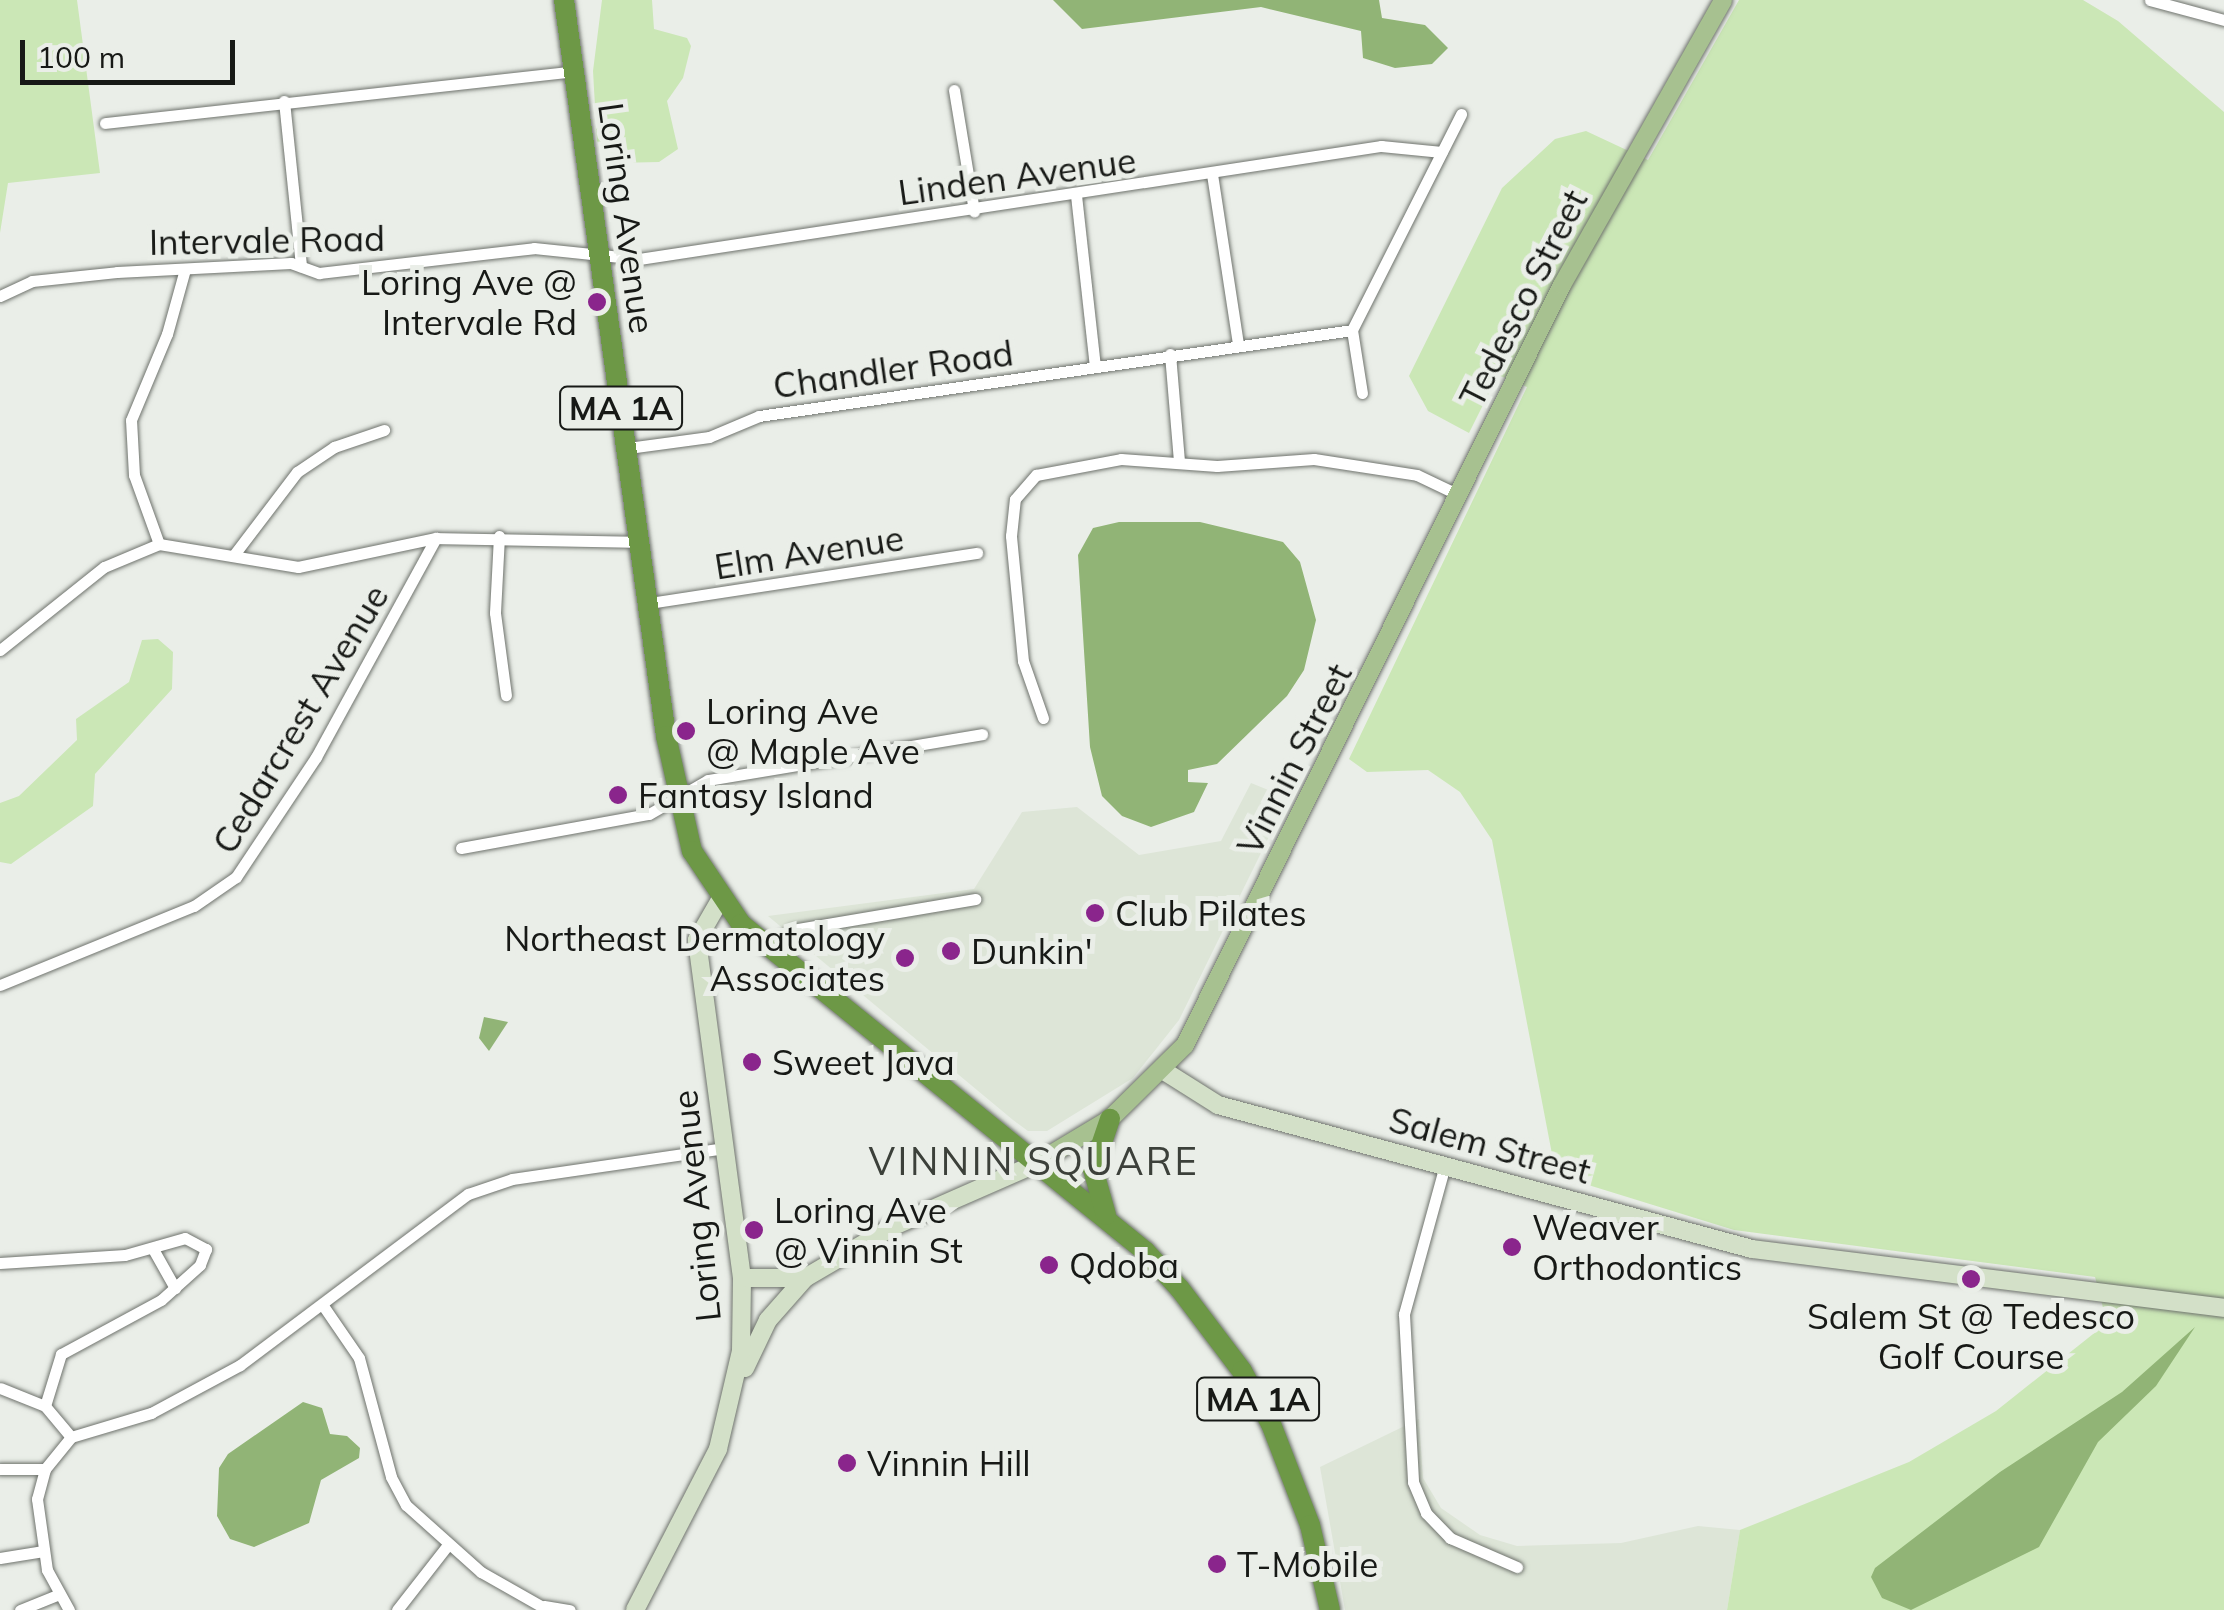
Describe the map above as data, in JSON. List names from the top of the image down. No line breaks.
{"streets":{"highway":["Loring Avenue","MA 1A"],"main road":["Tedesco Street","Vinnin Street","Salem Street"],"street":["Linden Avenue","Intervale Road","Chandler Road","Elm Avenue","Cedarcrest Avenue"]},"crossings":[["Linden Avenue","Loring Avenue"],["Linden Avenue","Intervale Road"],["Loring Avenue","Intervale Road"],["Loring Avenue","Chandler Road"],["Loring Avenue","MA 1A"],["Loring Avenue","Elm Avenue"],["Tedesco Street","Vinnin Street"],["MA 1A","Vinnin Street"],["Vinnin Street","Salem Street"]],"districts":["VINNIN SQUARE"],"places":["Loring Ave @ Intervale Rd","Loring Ave @ Maple Ave","Fantasy Island","Club Pilates","Dunkin'","Northeast Dermatology Associates","Sweet Java","Loring Ave @ Vinnin St","Weaver Orthodontics","Qdoba","Salem St @ Tedesco Golf Course","Vinnin Hill","T-Mobile"],"scale_bar":"100 m"}
